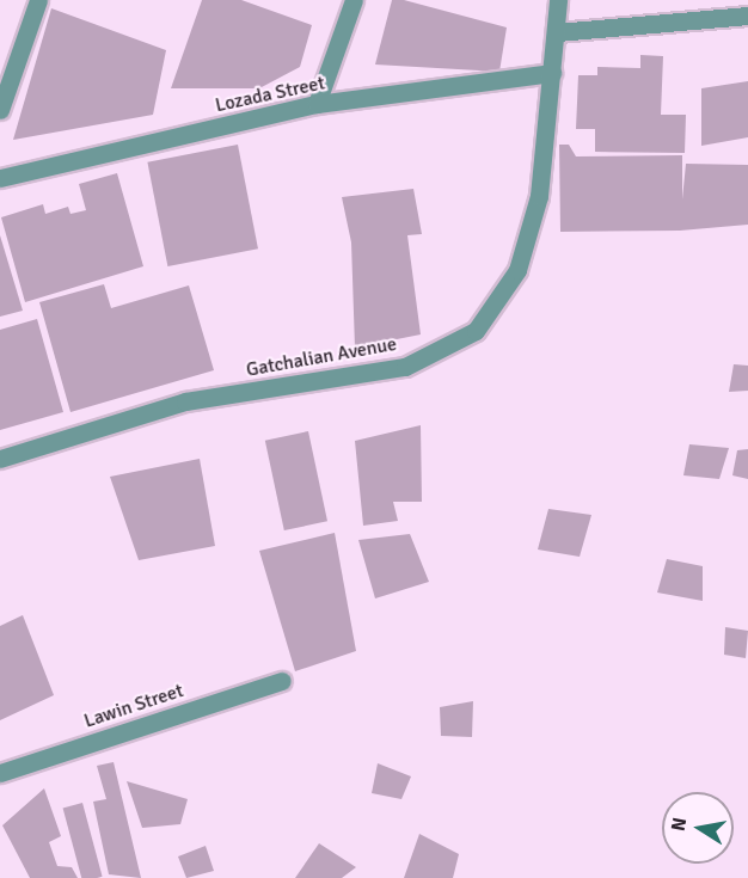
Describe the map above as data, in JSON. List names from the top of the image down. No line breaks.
{"streets":{"street":["Lozada Street","Gatchalian Avenue","Lawin Street"]},"crossings":[["Lozada Street","Gatchalian Avenue"]],"north":"left"}
